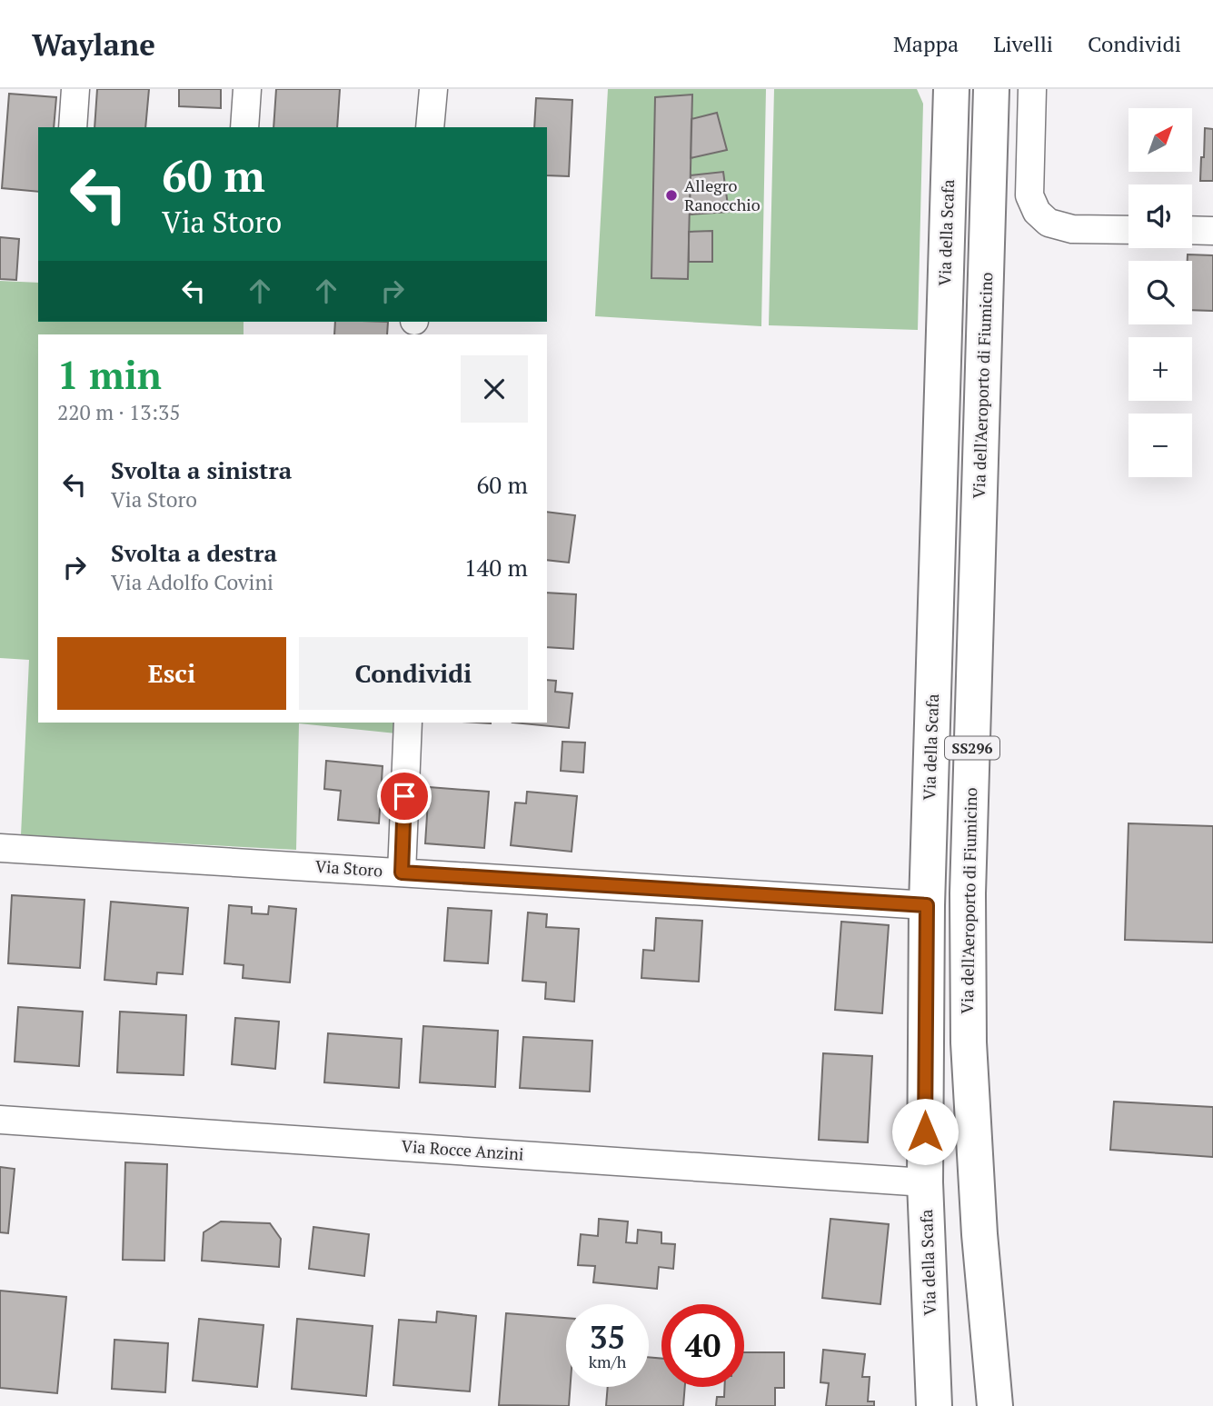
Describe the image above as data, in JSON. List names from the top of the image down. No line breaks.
{"streets":{"street":["Via della Scafa","Via dell'Aeroporto di Fiumicino","SS296","Via Storo","Via Rocce Anzini"]},"crossings":[["Via della Scafa","Via Storo"],["Via della Scafa","Via Rocce Anzini"]],"places":["Allegro Ranocchio"],"north":"top right","page":{"header":"Waylane","nav":["Mappa","Livelli","Condividi"],"map_buttons":["+","−"],"turn":["60 m","Via Storo"],"heading":["1 min","220 m · 13:35"],"list":[{"name":"Svolta a sinistra","note":"Via Storo","value":"60 m"},{"name":"Svolta a destra","note":"Via Adolfo Covini","value":"140 m"}],"buttons":["Esci","Condividi"],"speed":"35 km/h","limit":"40"}}
